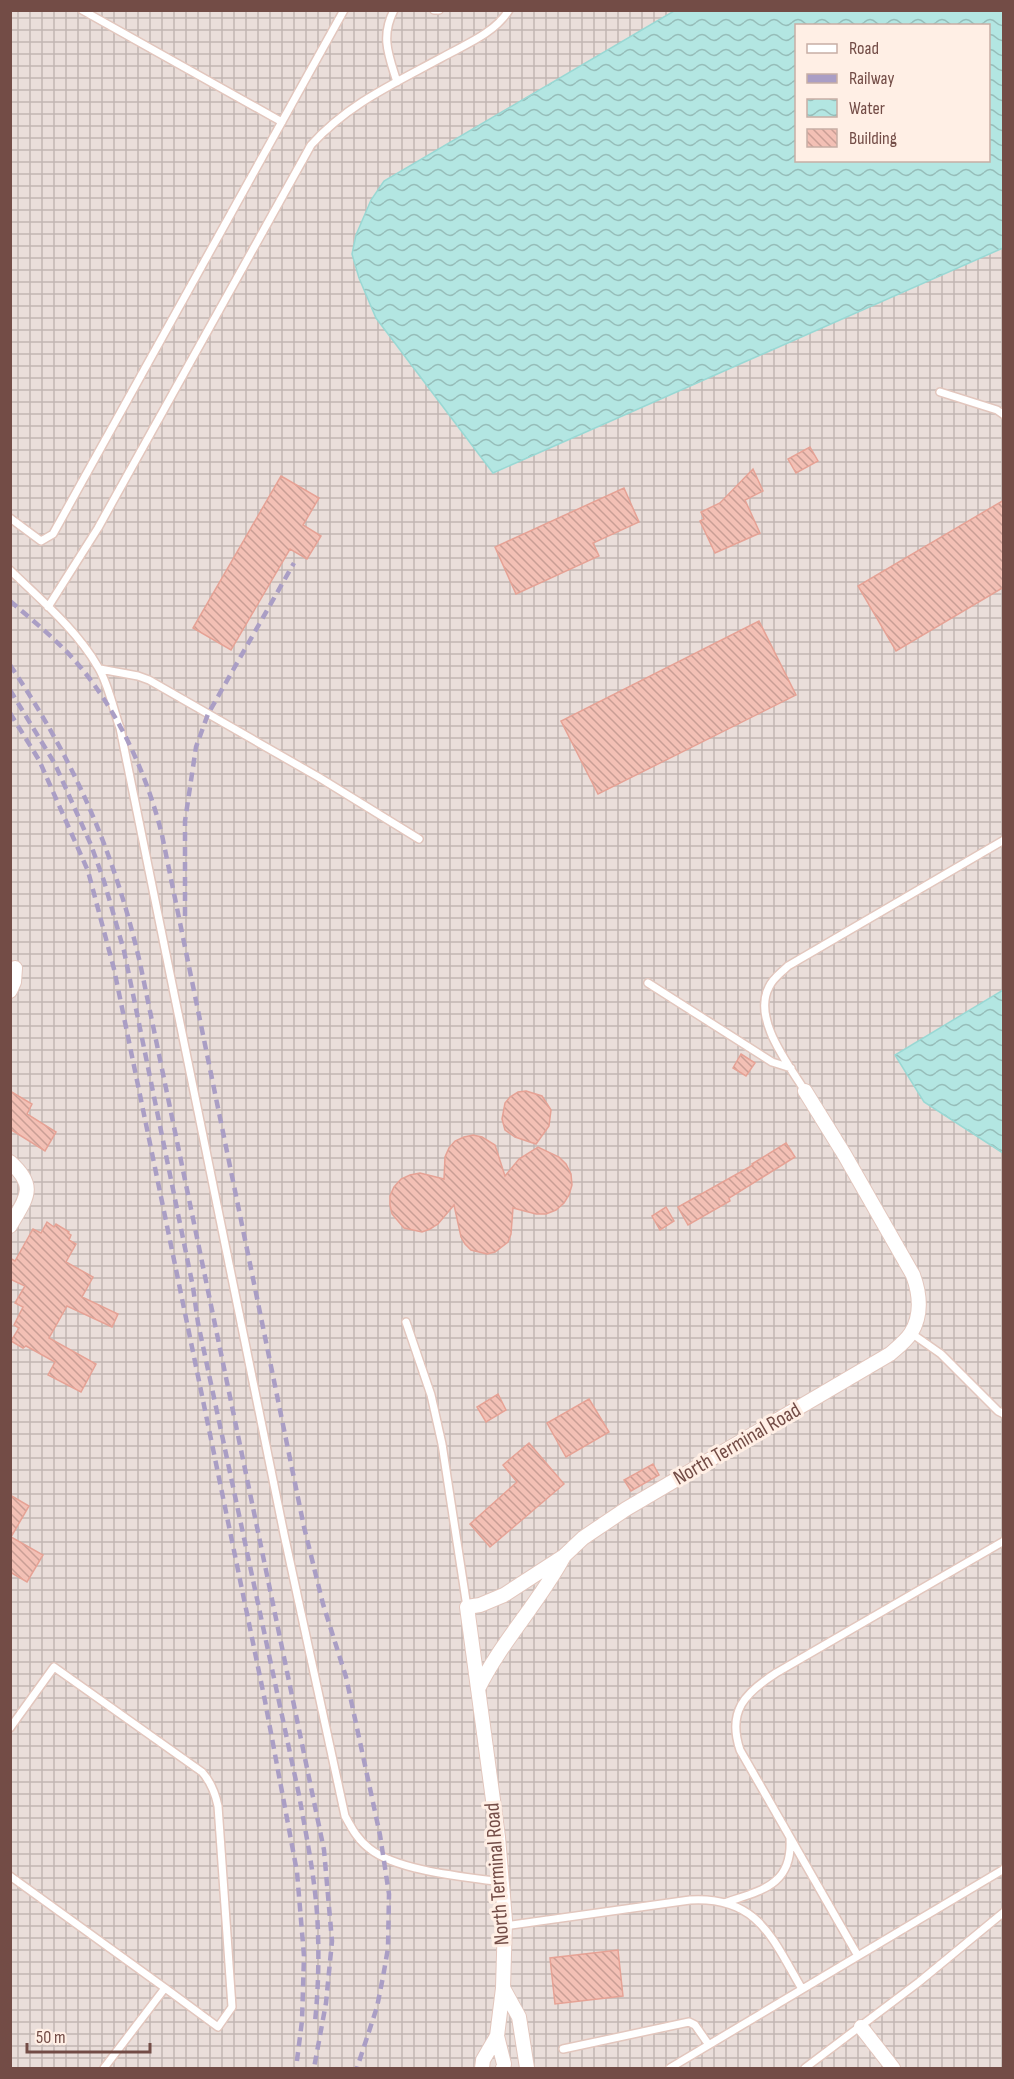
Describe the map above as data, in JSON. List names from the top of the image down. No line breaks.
{"streets":{"street":["North Terminal Road"]},"legend":["Road","Railway","Water","Building"],"scale_bar":"50 m"}
